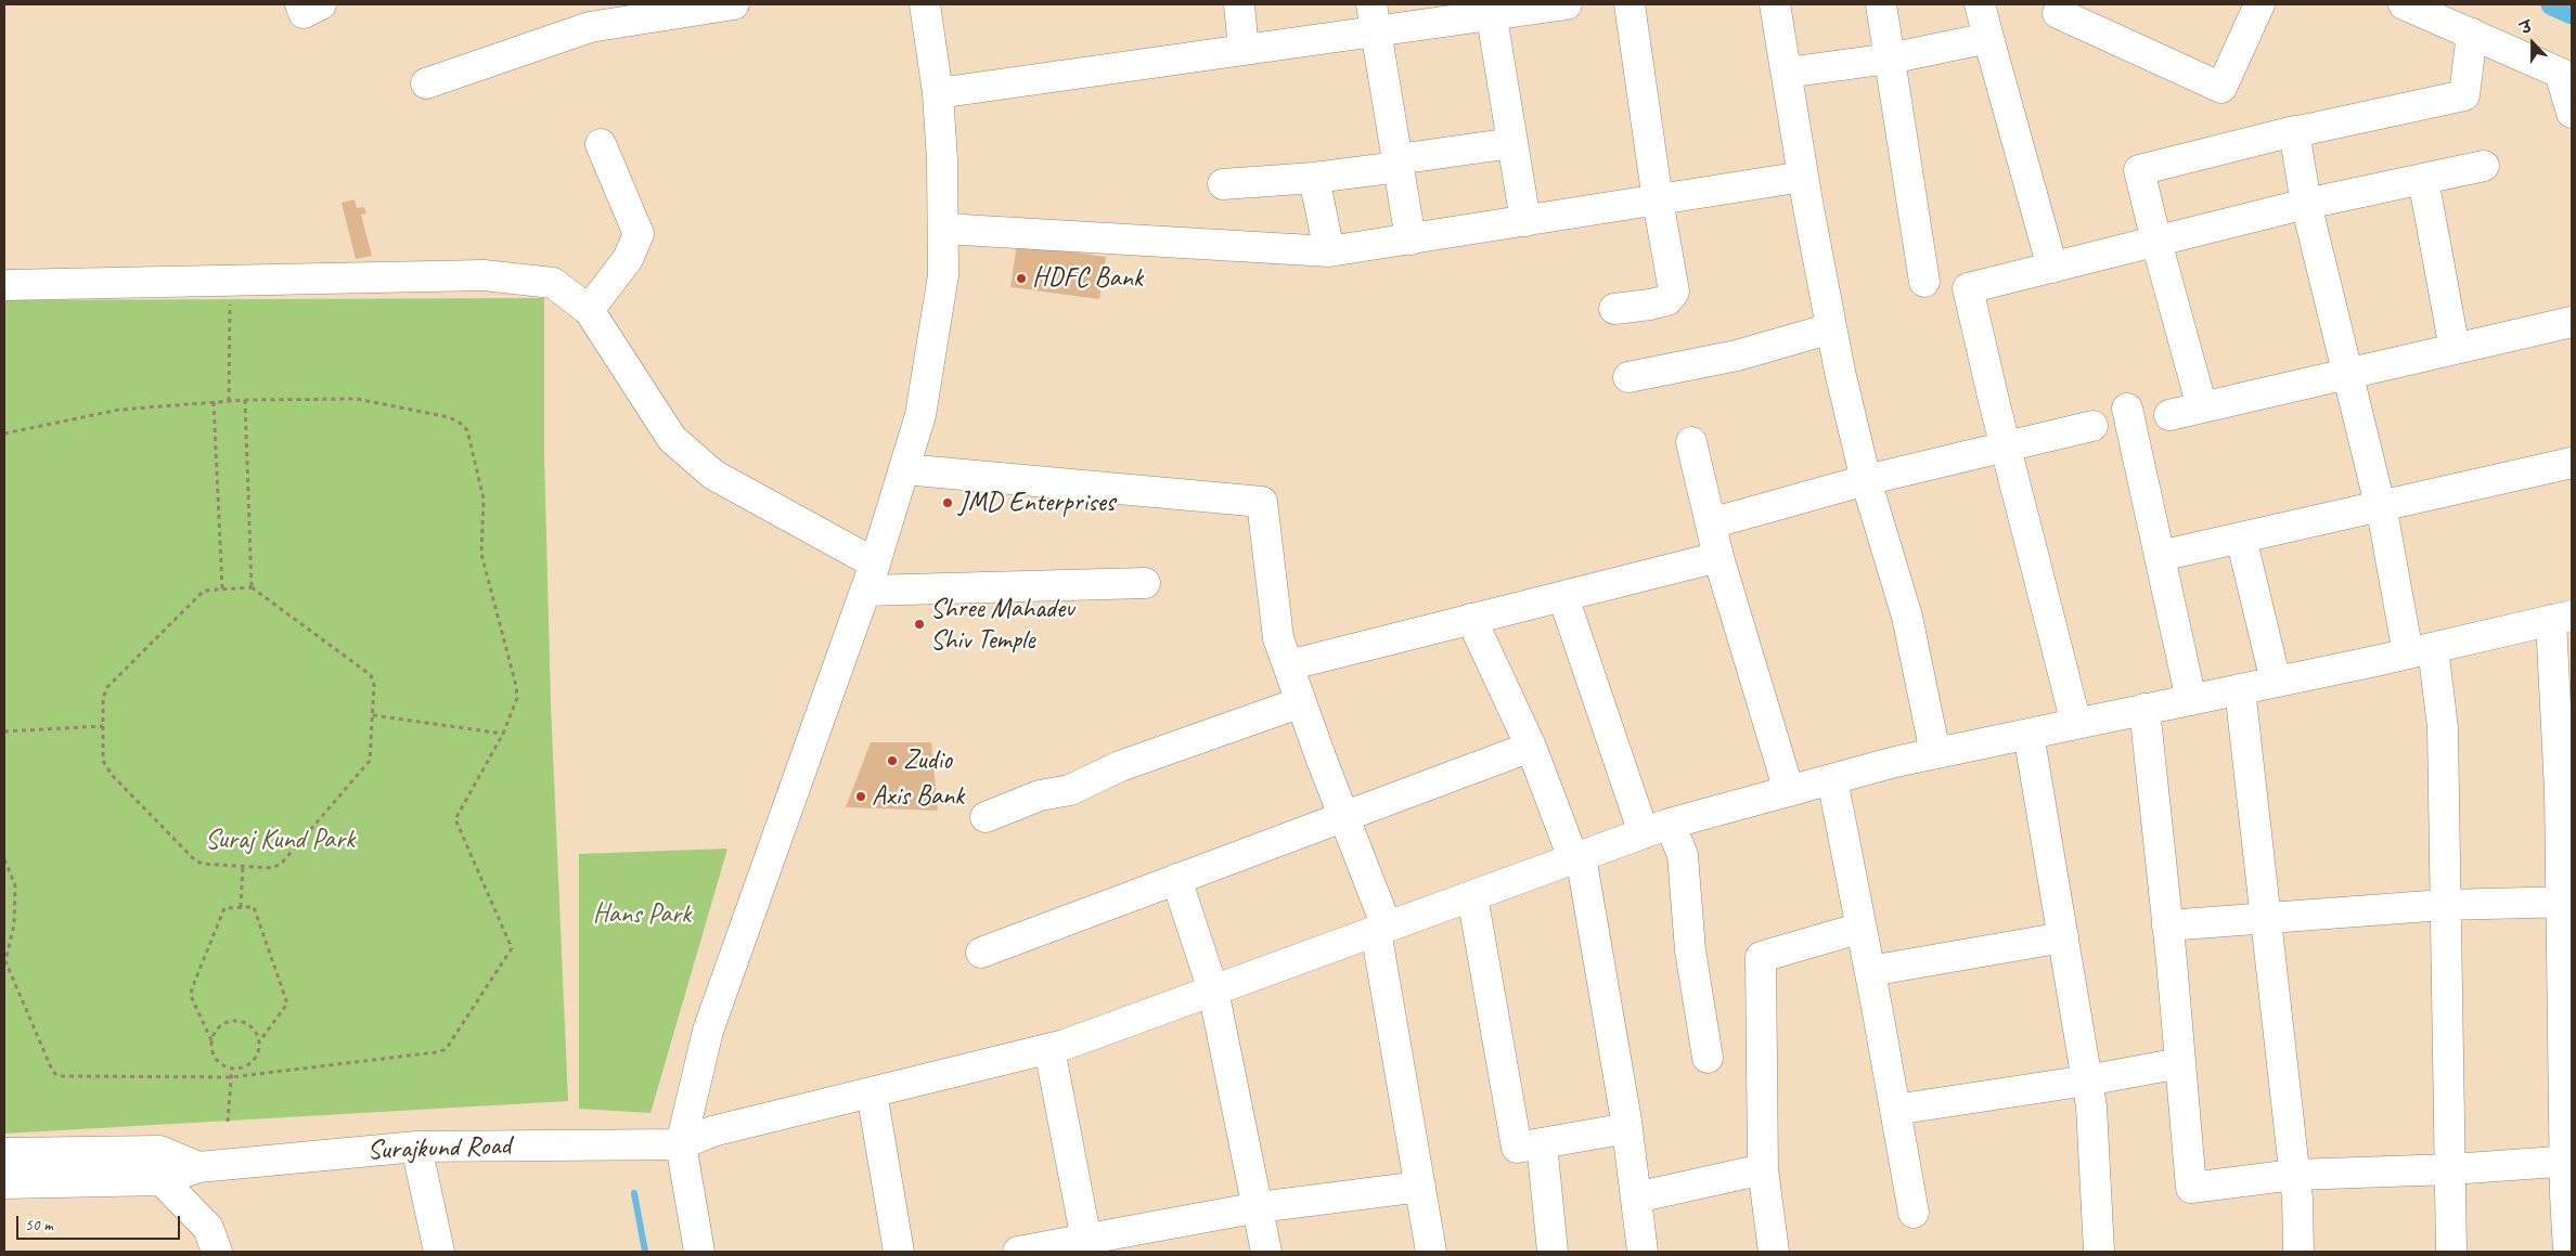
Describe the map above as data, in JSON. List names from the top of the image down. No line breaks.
{"streets":{"street":["Surajkund Road"]},"parks":["Suraj Kund Park","Hans Park"],"places":["HDFC Bank","JMD Enterprises","Shree Mahadev Shiv Temple","Zudio","Axis Bank"],"scale_bar":"50 m","north":"top"}
